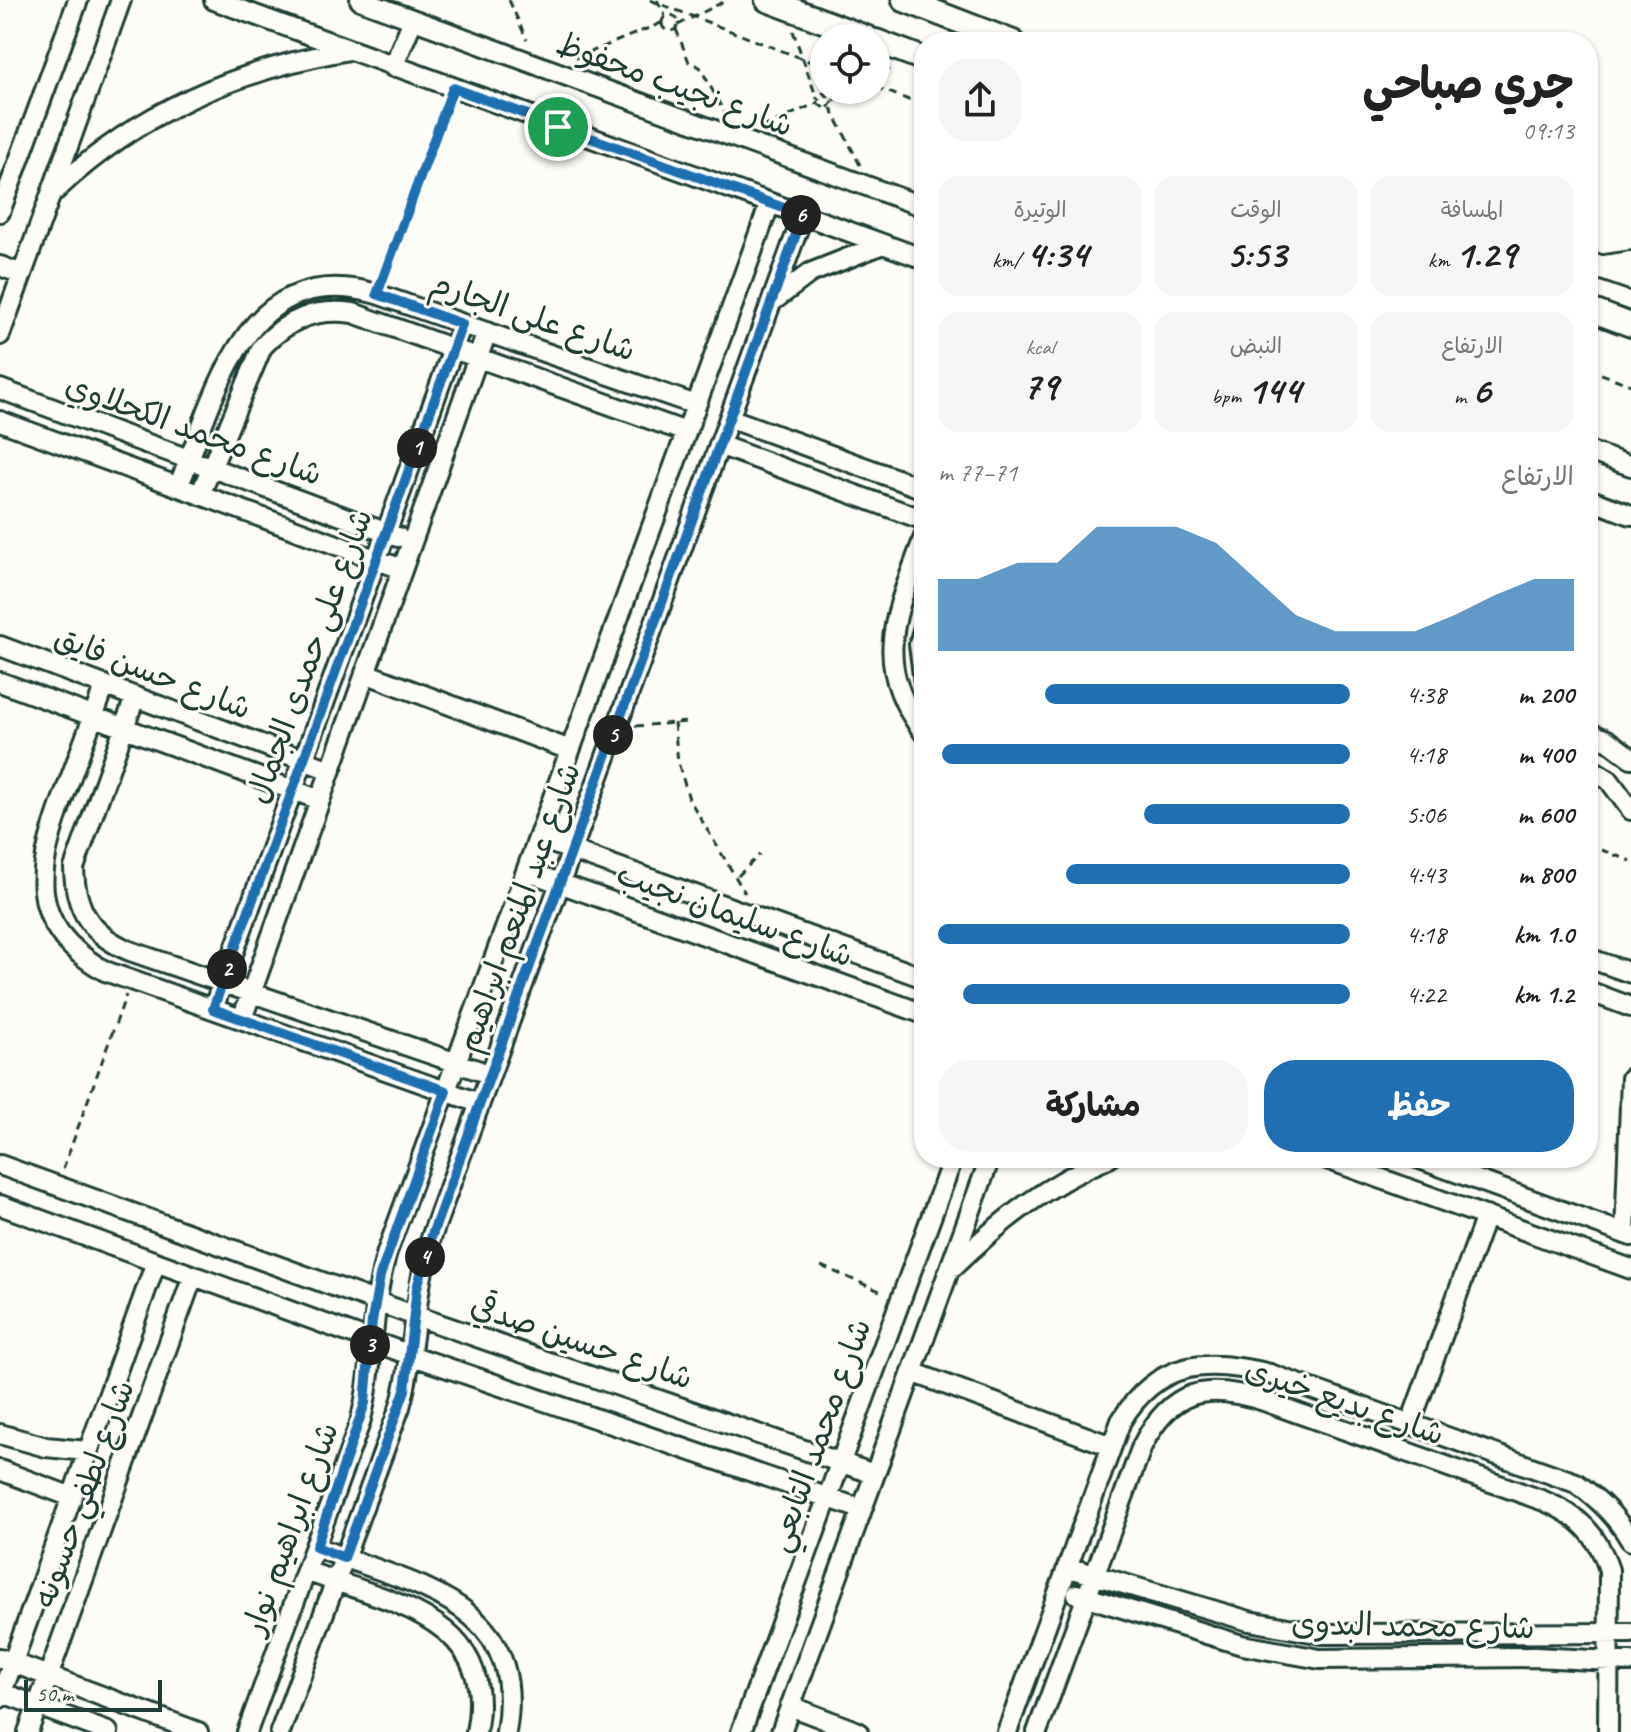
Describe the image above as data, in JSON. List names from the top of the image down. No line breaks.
{"streets":{"street":["شارع نجيب محفوظ","شارع على الجارم","شارع محمد الكحلاوي","شارع على حمدى الجمال","شارع حسن فايق","شارع عبد المنعم ابراهيم","شارع سليمان نجيب","شارع حسين صدقي","شارع بديع خيرى","شارع محمد التابعي","شارع لطفي حسونه","شارع ابراهيم نوار","شارع محمد البدوى"]},"crossings":[["شارع على الجارم","شارع محمد الكحلاوي"],["شارع على الجارم","شارع على حمدى الجمال"],["شارع على الجارم","شارع عبد المنعم ابراهيم"],["شارع محمد الكحلاوي","شارع على حمدى الجمال"],["شارع على حمدى الجمال","شارع حسن فايق"],["شارع عبد المنعم ابراهيم","شارع سليمان نجيب"],["شارع عبد المنعم ابراهيم","شارع حسين صدقي"],["شارع عبد المنعم ابراهيم","شارع ابراهيم نوار"],["شارع حسين صدقي","شارع محمد التابعي"],["شارع بديع خيرى","شارع محمد البدوى"]],"scale_bar":"50 m","page":{"heading":["جري صباحي","09:13"],"stats":[["المسافة","1.29 km"],["الوقت","5:53"],["الوتيرة","4:34 /km"],["الارتفاع","6 m"],["النبض","144 bpm"],["kcal","79"]],"pins":["6","1","5","2","4","3"],"chart":["الارتفاع","71–77 m"],"list":[{"name":"200 m","note":"4:38"},{"name":"400 m","note":"4:18"},{"name":"600 m","note":"5:06"},{"name":"800 m","note":"4:43"},{"name":"1.0 km","note":"4:18"},{"name":"1.2 km","note":"4:22"}],"buttons":["حفظ","مشاركة"],"scale":"50 m"}}
